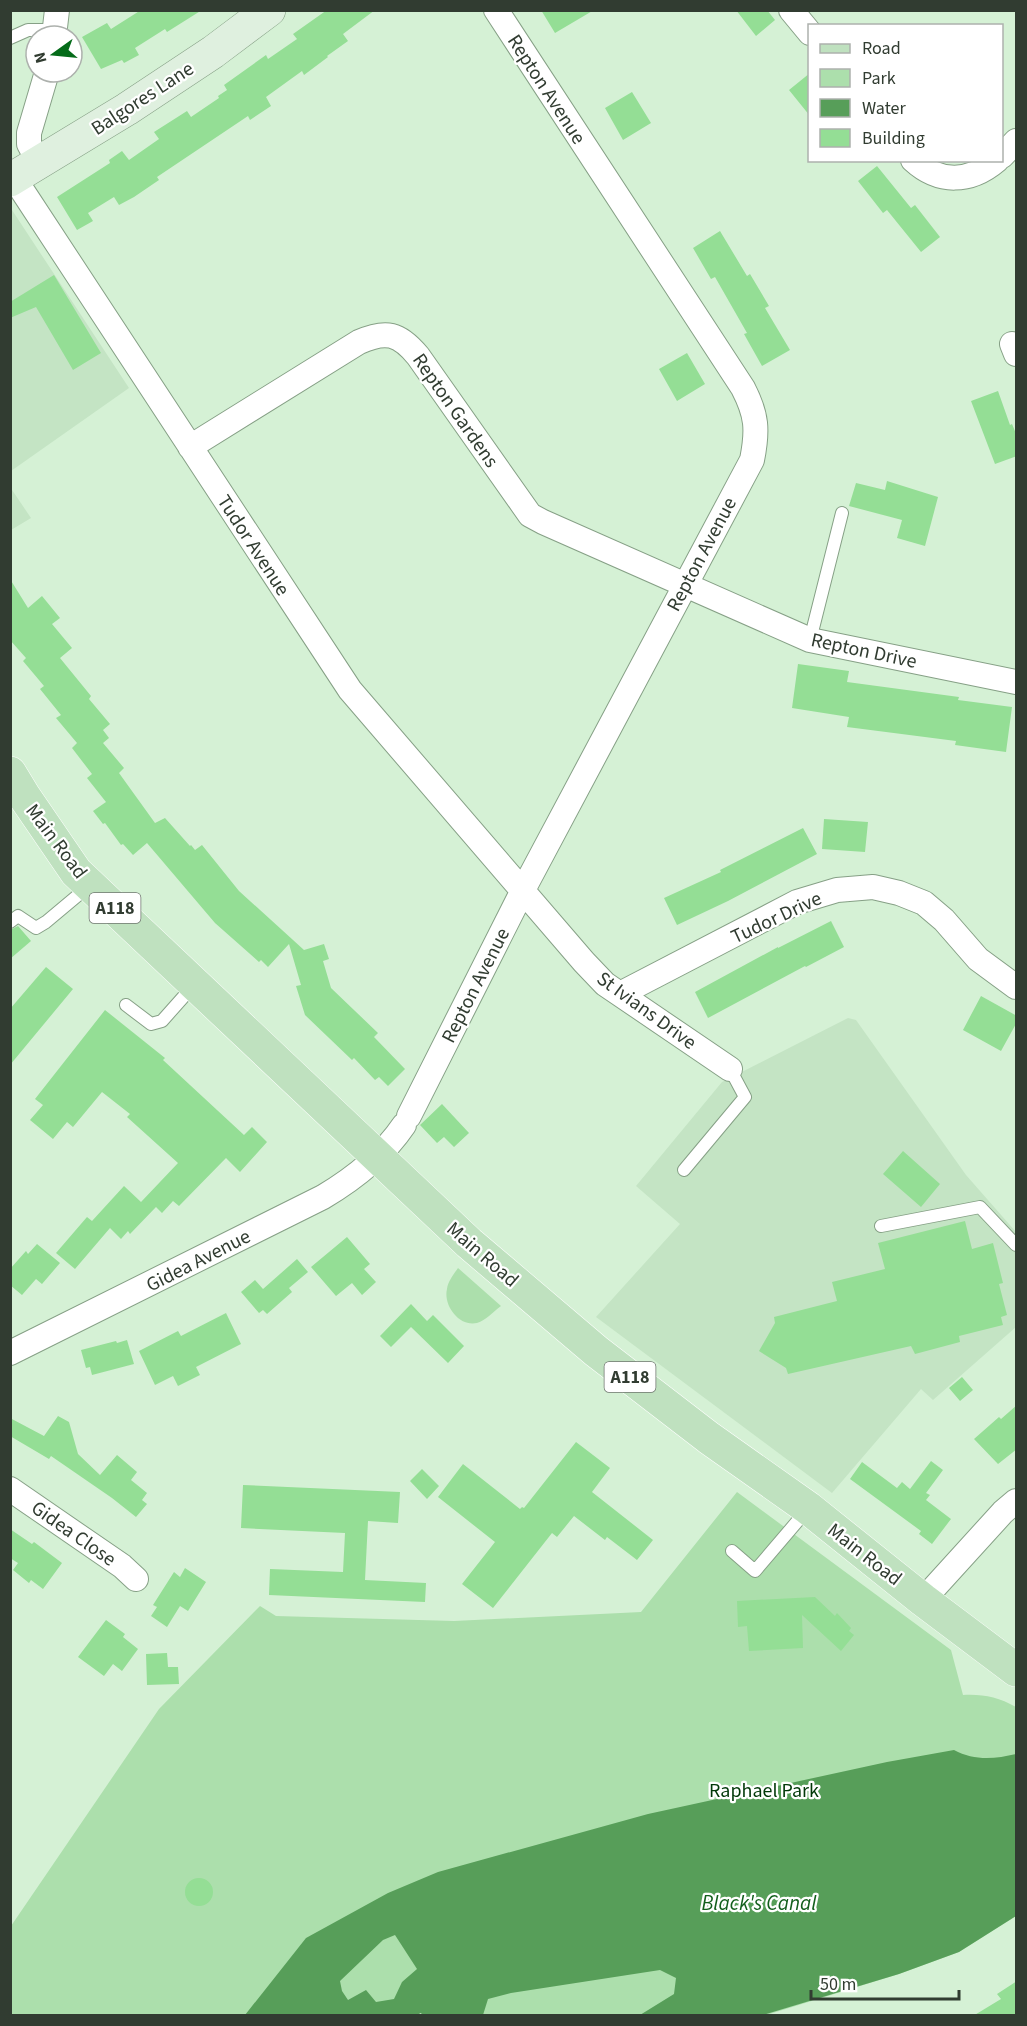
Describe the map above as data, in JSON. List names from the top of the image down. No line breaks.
{"streets":{"main road":["Main Road","A118"],"street":["Repton Avenue","Balgores Lane","Repton Gardens","Tudor Avenue","Repton Drive","Tudor Drive","St Ivians Drive","Gidea Avenue","Gidea Close"]},"crossings":[["Repton Avenue","Repton Gardens"],["Repton Avenue","Tudor Avenue"],["Repton Avenue","Repton Drive"],["Repton Avenue","Main Road"],["Repton Avenue","St Ivians Drive"],["Repton Avenue","Gidea Avenue"],["Balgores Lane","Tudor Avenue"],["Repton Gardens","Tudor Avenue"],["Repton Gardens","Repton Drive"],["Tudor Avenue","St Ivians Drive"],["Main Road","Gidea Avenue"],["Tudor Drive","St Ivians Drive"]],"water":["Black's Canal"],"parks":["Raphael Park"],"legend":["Road","Park","Water","Building"],"scale_bar":"50 m","north":"left"}
